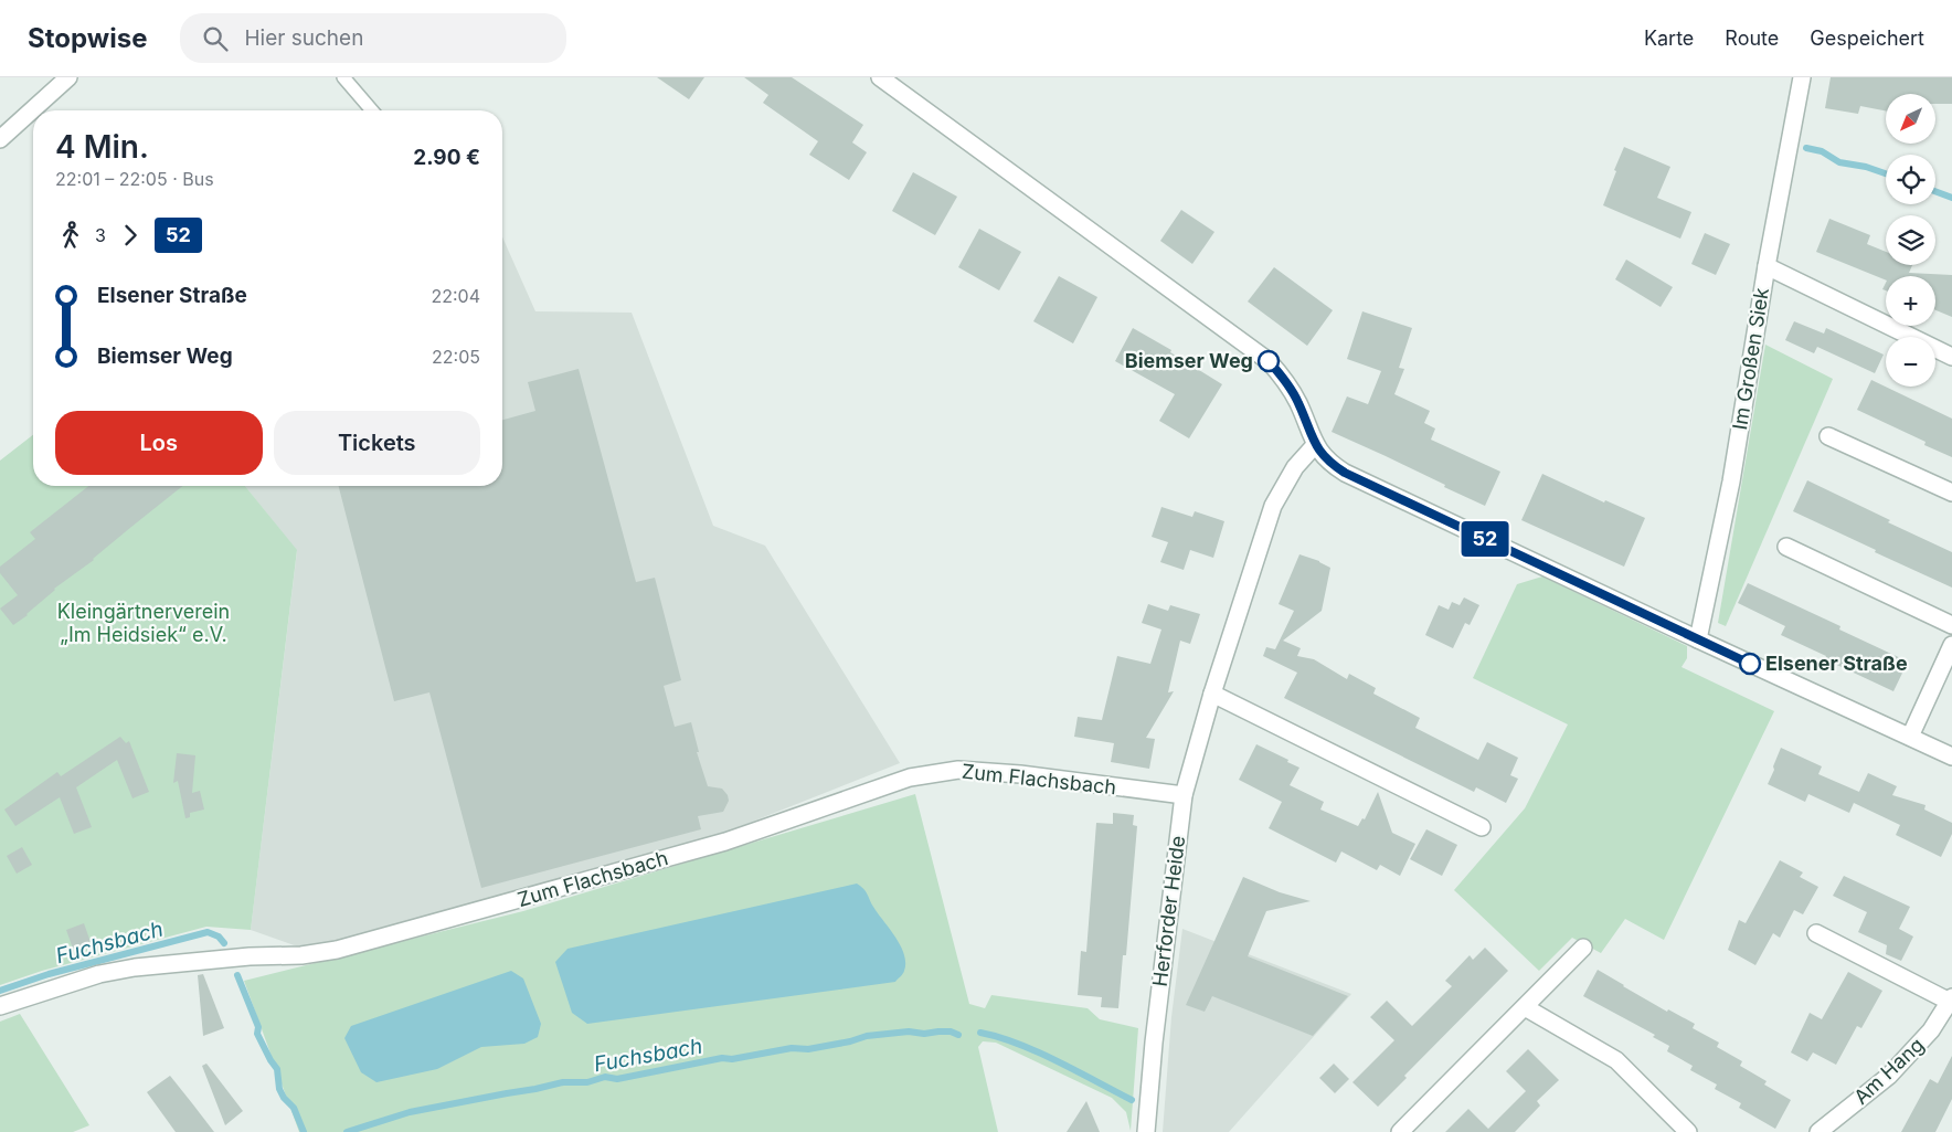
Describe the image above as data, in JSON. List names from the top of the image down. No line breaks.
{"streets":{"street":["Im Großen Siek","Zum Flachsbach","Herforder Heide","Am Hang"]},"crossings":[["Zum Flachsbach","Herforder Heide"]],"water":["Fuchsbach"],"parks":["Kleingärtnerverein „Im Heidsiek“ e.V."],"places":["Biemser Weg","Elsener Straße"],"lines":["bus line 52"],"north":"bottom left","page":{"header":"Stopwise","search":"Hier suchen","nav":["Karte","Route","Gespeichert"],"on_map":"52","map_buttons":["+","−"],"heading":["4 Min.","22:01 – 22:05 · Bus","2.90 €"],"legs":["3","52"],"list":[{"name":"Elsener Straße","value":"22:04"},{"name":"Biemser Weg","value":"22:05"}],"buttons":["Los","Tickets"]}}
